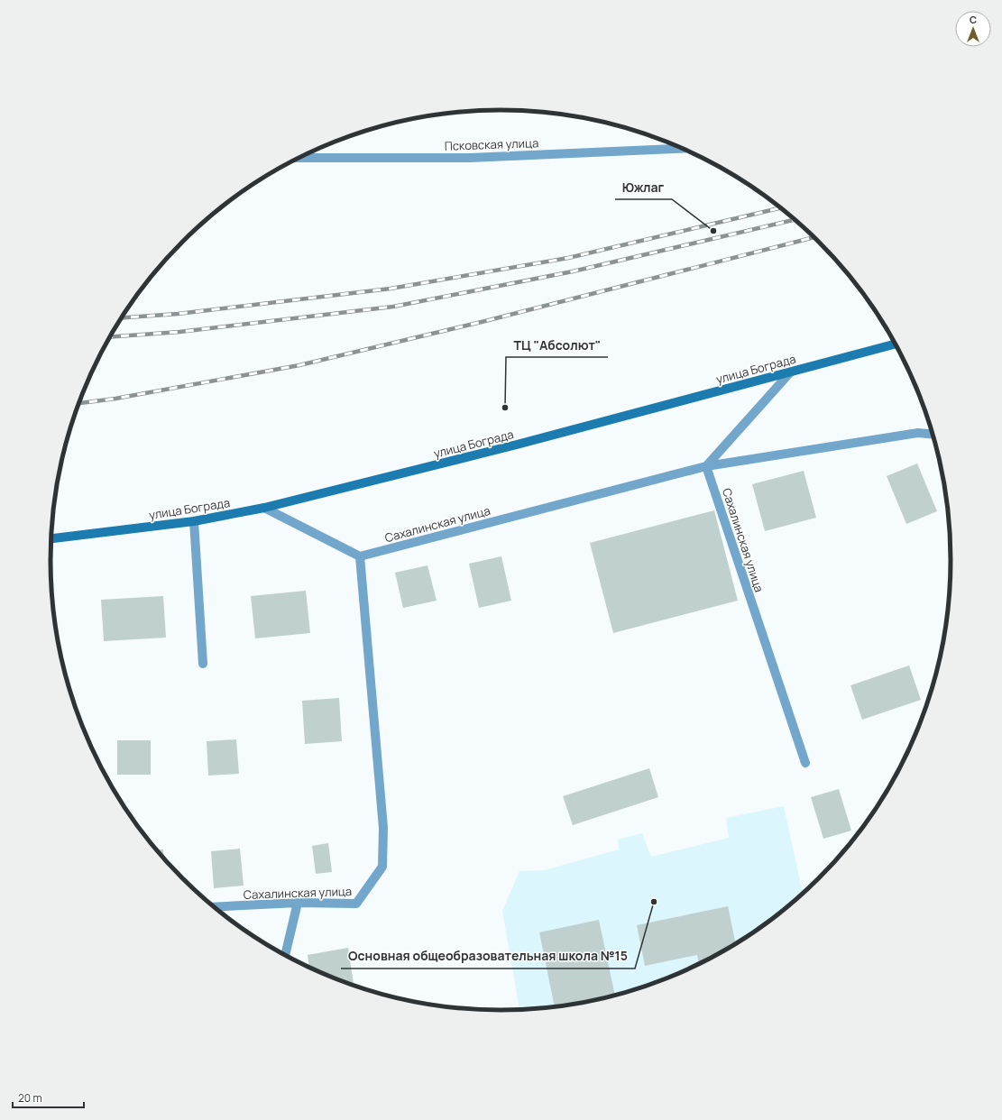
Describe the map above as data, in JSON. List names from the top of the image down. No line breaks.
{"streets":{"main road":["улица Бограда"],"street":["Псковская улица","Сахалинская улица"]},"places":["Южлаг","ТЦ \"Абсолют\"","Основная общеобразовательная школа №15"],"scale_bar":"20 m","north":"top"}
